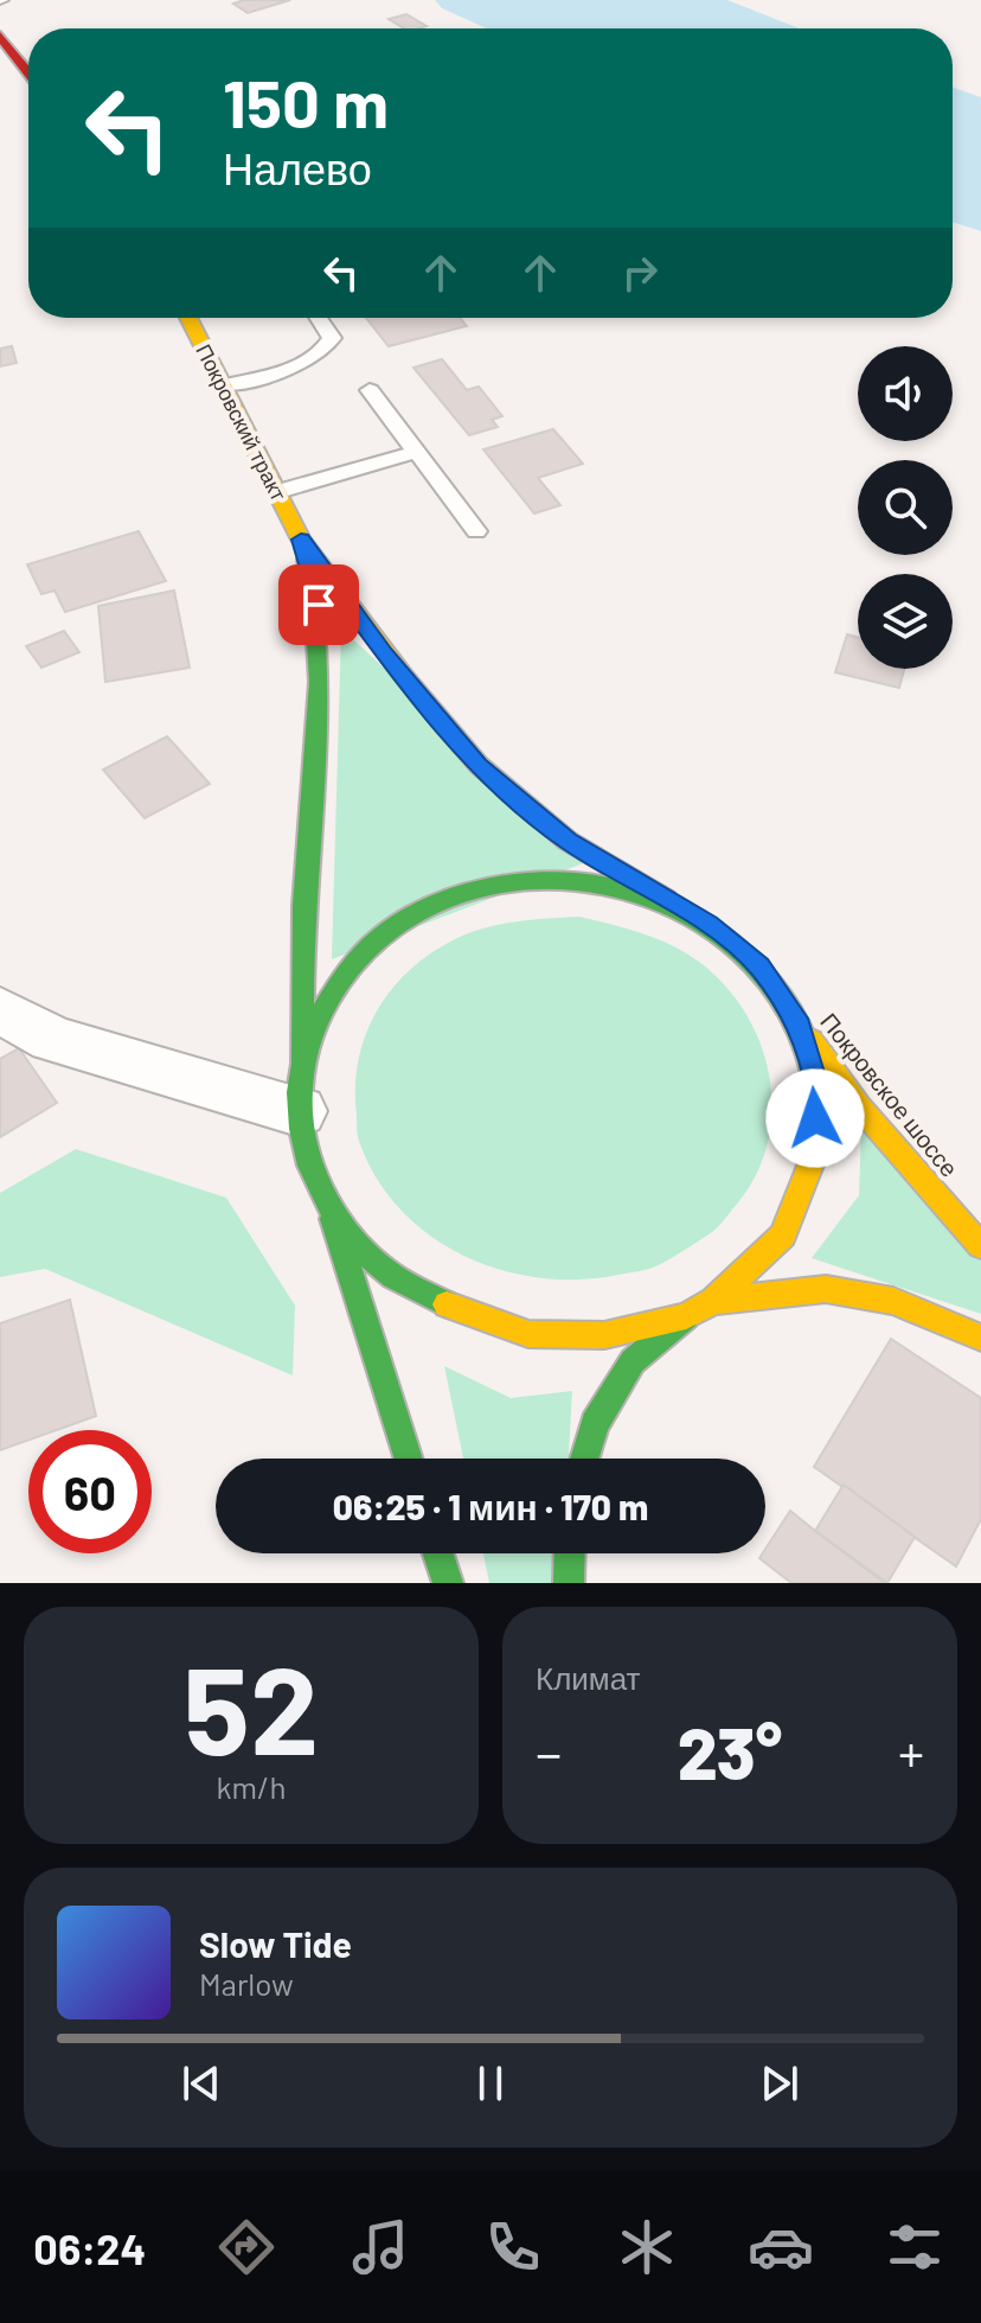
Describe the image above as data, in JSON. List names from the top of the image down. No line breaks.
{"streets":{"main road":["Покровский тракт","Покровское шоссе"]},"page":{"turn":["150 m","Налево"],"limit":"60","trip":"06:25 · 1 мин · 170 m","tile":[["52","km/h"],"Климат"],"heat":["−","23°","+"],"song":["Slow Tide","Marlow"],"tabs":"06:24"}}
